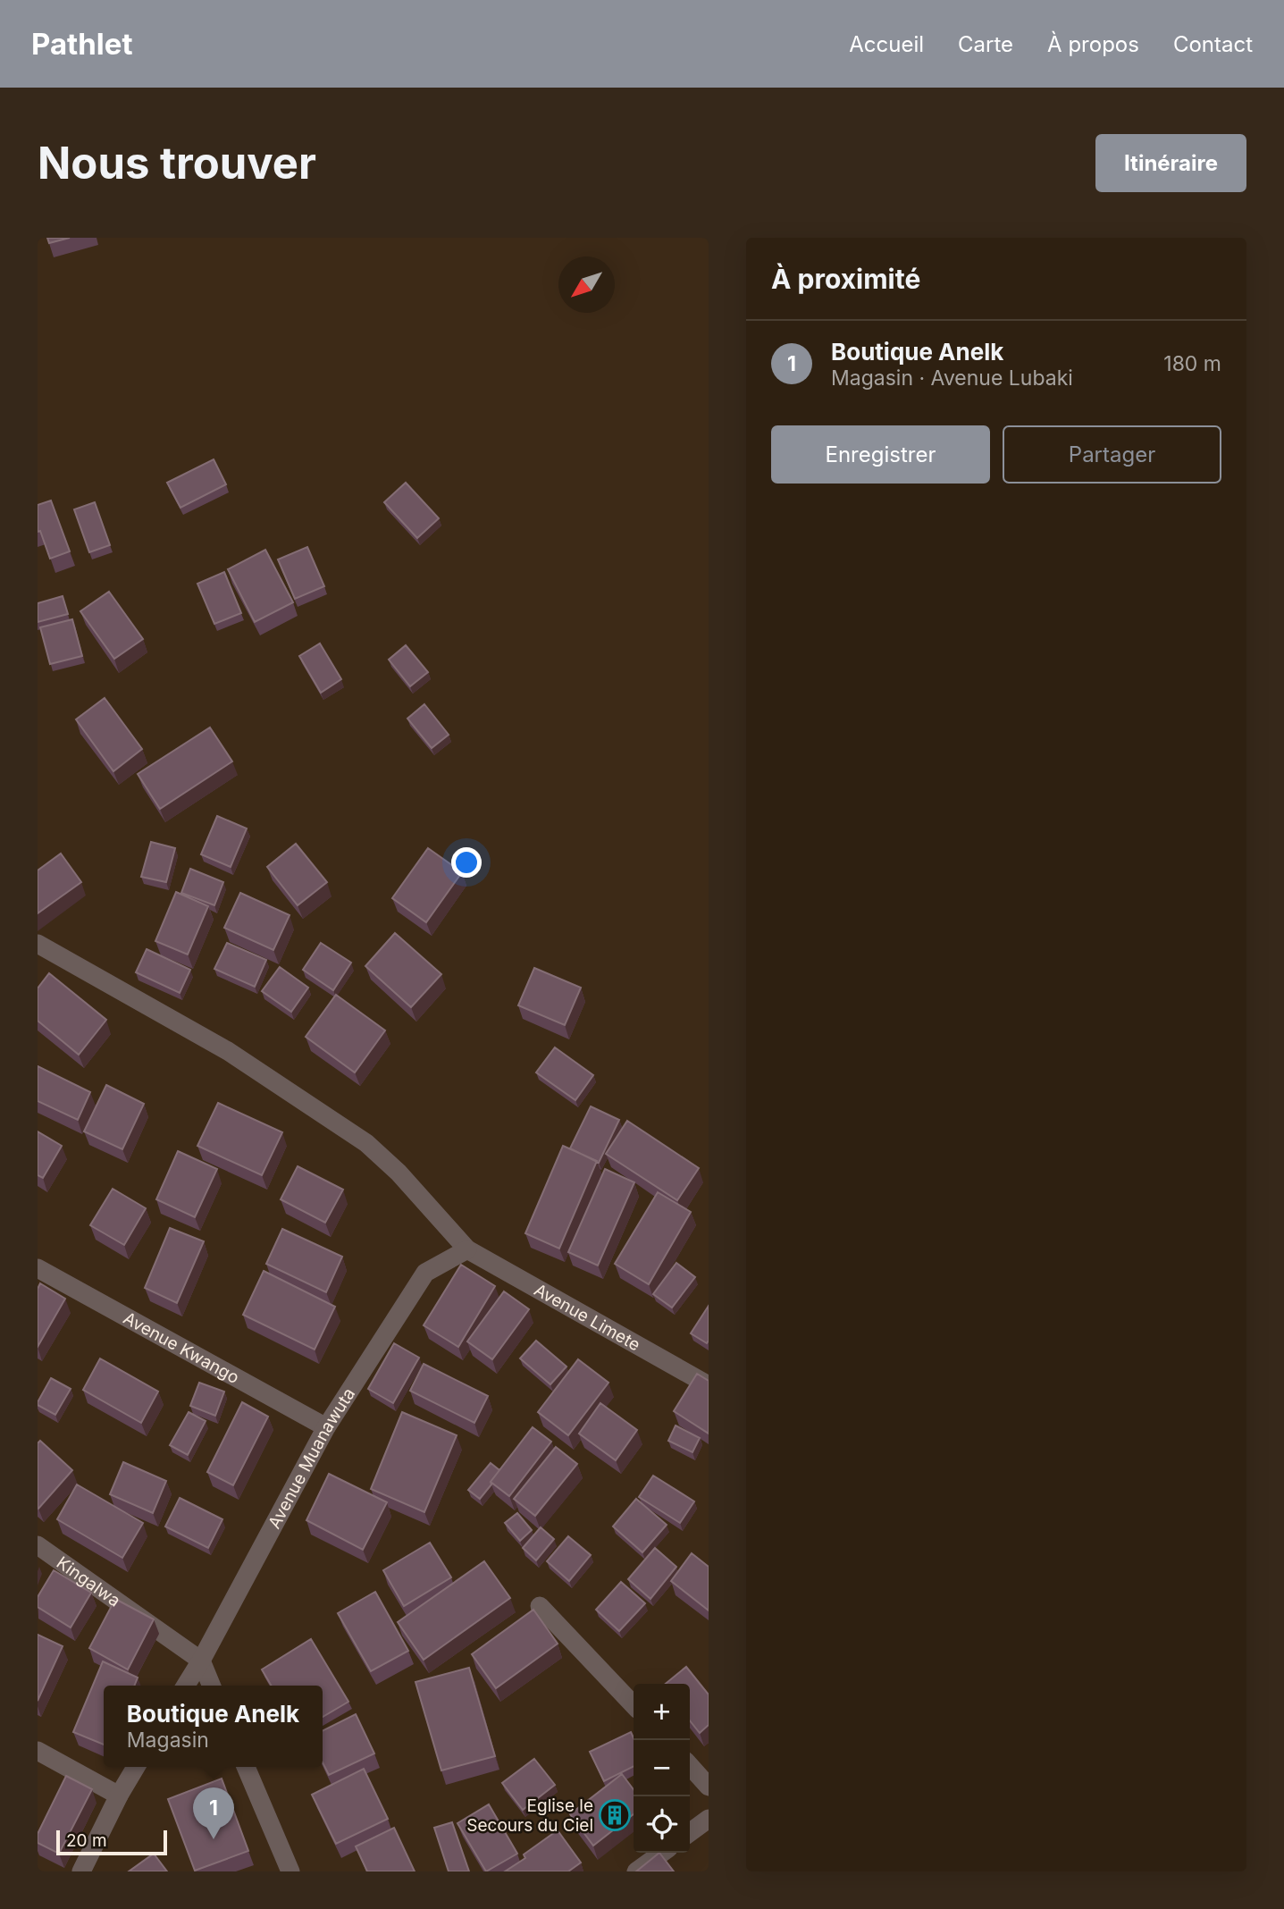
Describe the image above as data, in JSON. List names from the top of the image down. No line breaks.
{"streets":{"street":["Avenue Limete","Avenue Kwango","Avenue Muanawuta","Kingalwa"]},"crossings":[["Avenue Limete","Avenue Muanawuta"],["Avenue Kwango","Avenue Muanawuta"],["Avenue Muanawuta","Kingalwa"]],"places":{"building":["Eglise le Secours du Ciel"]},"scale_bar":"20 m","north":"bottom left","page":{"header":"Pathlet","nav":["Accueil","Carte","À propos","Contact"],"buttons":["Itinéraire",["Enregistrer","Partager"]],"title":"Nous trouver","heading":"À proximité","list":[{"mark":"1","name":"Boutique Anelk","note":"Magasin · Avenue Lubaki","value":"180 m"}],"map_buttons":["+","−"],"popup":["Boutique Anelk","Magasin"],"pins":"1","scale":"20 m"}}
